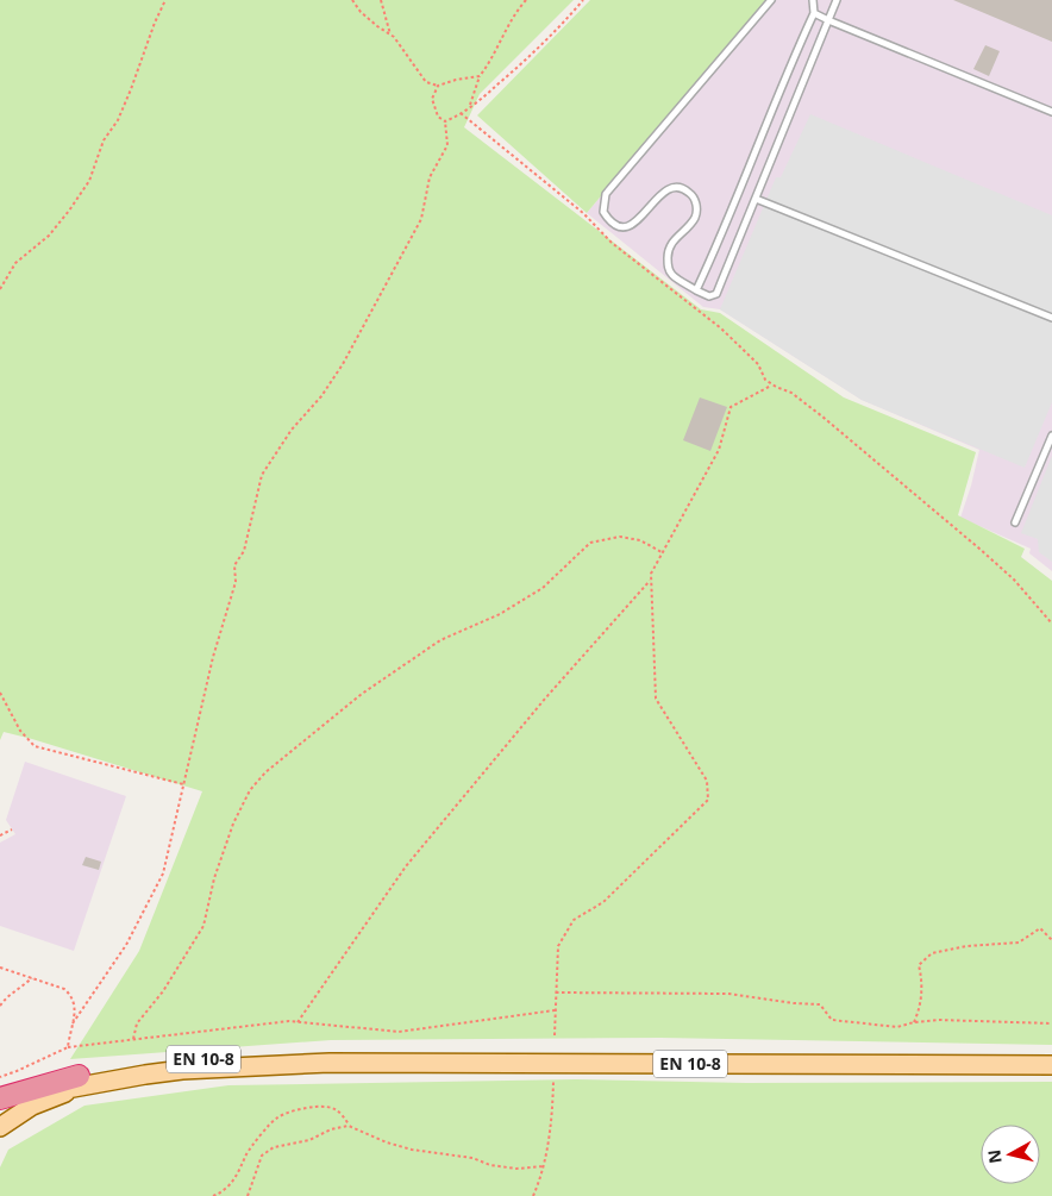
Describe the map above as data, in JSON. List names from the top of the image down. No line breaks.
{"streets":{"highway":["EN 10-8"]},"north":"left"}
